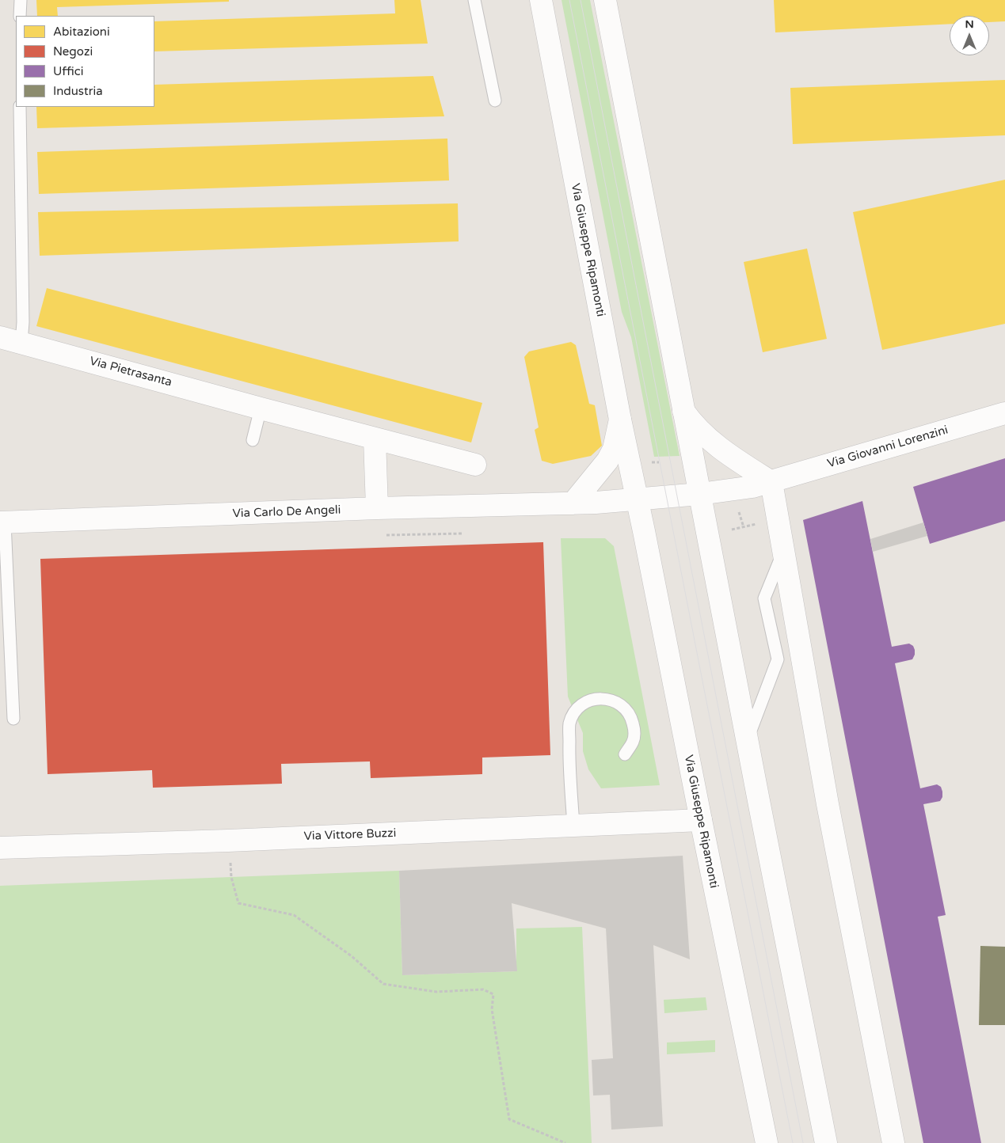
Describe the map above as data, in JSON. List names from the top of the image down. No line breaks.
{"streets":{"street":["Via Giuseppe Ripamonti","Via Pietrasanta","Via Giovanni Lorenzini","Via Carlo De Angeli","Via Vittore Buzzi"]},"crossings":[["Via Giuseppe Ripamonti","Via Carlo De Angeli"],["Via Giuseppe Ripamonti","Via Vittore Buzzi"]],"legend":["Abitazioni","Negozi","Uffici","Industria"],"north":"top"}
